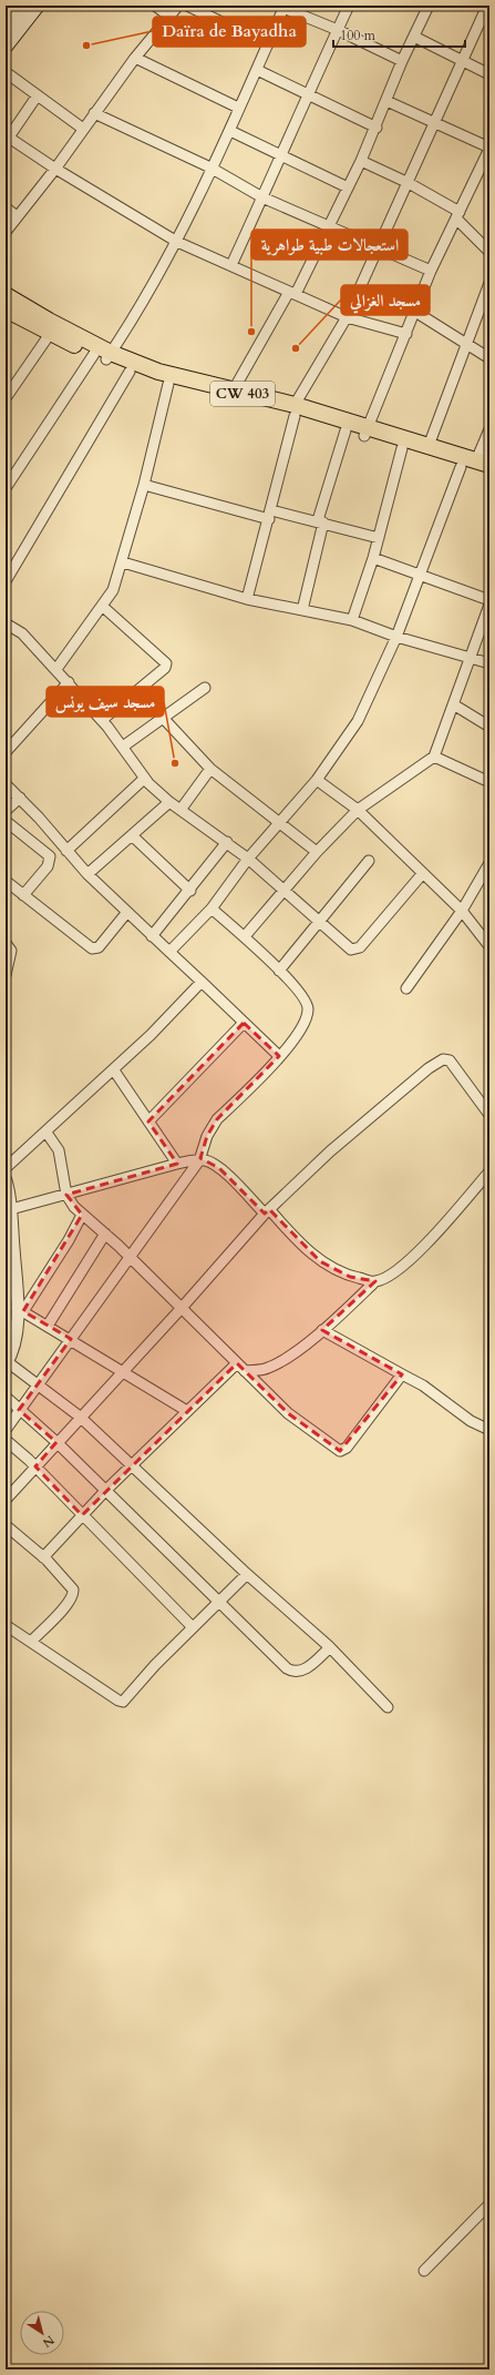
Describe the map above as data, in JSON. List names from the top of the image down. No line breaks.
{"streets":{"main road":["CW 403"]},"places":["Daïra de Bayadha","استعجالات طبية طواهرية","مسجد الغزالي","مسجد سيف يونس"],"scale_bar":"100 m","north":"bottom right"}
